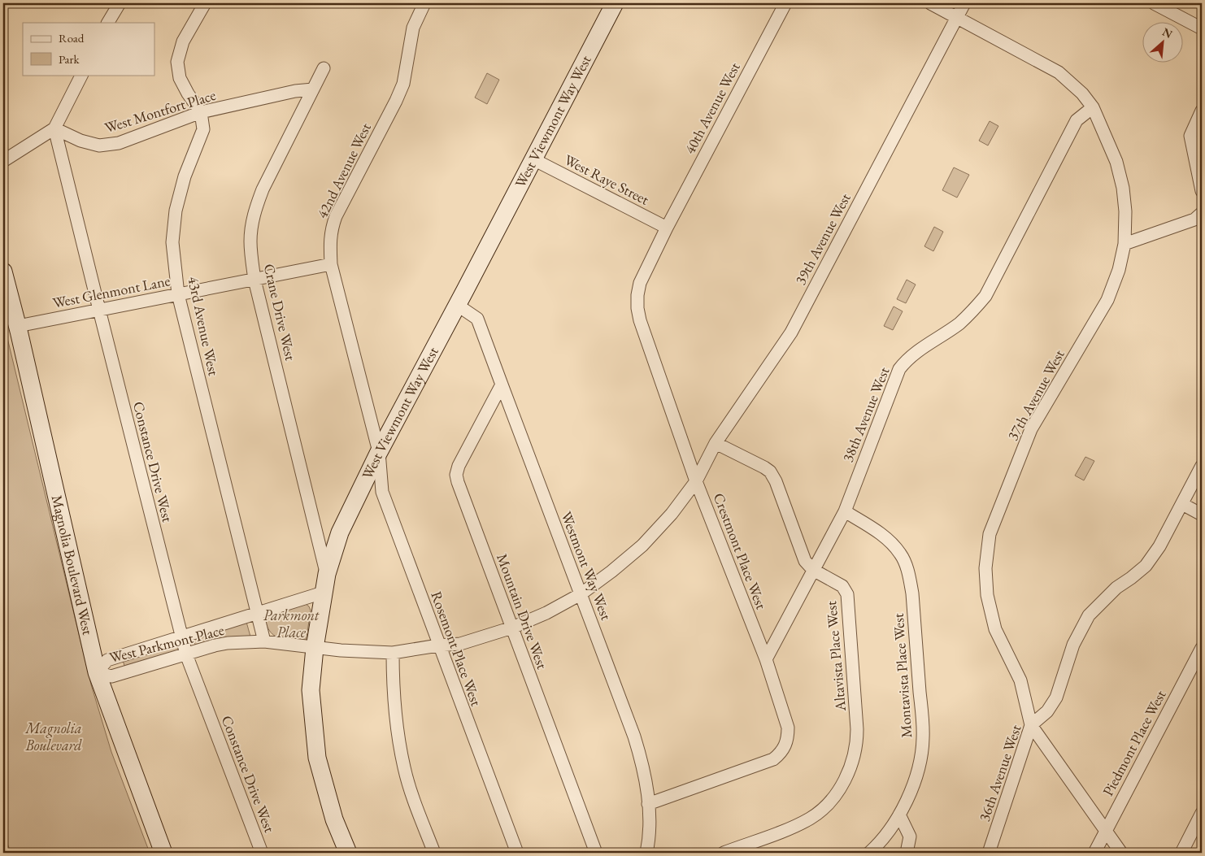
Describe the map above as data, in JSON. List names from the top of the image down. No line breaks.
{"streets":{"street":["40th Avenue West","West Montfort Place","West Viewmont Way West","42nd Avenue West","West Raye Street","39th Avenue West","West Glenmont Lane","Crane Drive West","43rd Avenue West","37th Avenue West","38th Avenue West","Constance Drive West","Crestmont Place West","Magnolia Boulevard West","Westmont Way West","Mountain Drive West","West Parkmont Place","Rosemont Place West","Altavista Place West","Montavista Place West","Piedmont Place West","36th Avenue West"]},"crossings":[["40th Avenue West","West Raye Street"],["40th Avenue West","Crestmont Place West"],["West Montfort Place","Crane Drive West"],["West Montfort Place","43rd Avenue West"],["West Montfort Place","Constance Drive West"],["West Viewmont Way West","42nd Avenue West"],["West Viewmont Way West","West Raye Street"],["West Viewmont Way West","Crane Drive West"],["West Viewmont Way West","Westmont Way West"],["West Viewmont Way West","West Parkmont Place"],["West Viewmont Way West","Rosemont Place West"],["42nd Avenue West","West Glenmont Lane"],["42nd Avenue West","Rosemont Place West"],["West Raye Street","Crestmont Place West"],["39th Avenue West","37th Avenue West"],["39th Avenue West","Crestmont Place West"],["39th Avenue West","West Parkmont Place"],["39th Avenue West","Altavista Place West"],["West Glenmont Lane","Crane Drive West"],["West Glenmont Lane","43rd Avenue West"],["West Glenmont Lane","Constance Drive West"],["West Glenmont Lane","Magnolia Boulevard West"],["43rd Avenue West","West Parkmont Place"],["37th Avenue West","38th Avenue West"],["37th Avenue West","36th Avenue West"],["38th Avenue West","Crestmont Place West"],["38th Avenue West","Altavista Place West"],["38th Avenue West","Montavista Place West"],["Constance Drive West","West Parkmont Place"],["Crestmont Place West","Westmont Way West"],["Crestmont Place West","West Parkmont Place"],["Magnolia Boulevard West","West Parkmont Place"],["Westmont Way West","Mountain Drive West"],["Westmont Way West","West Parkmont Place"],["Mountain Drive West","West Parkmont Place"],["West Parkmont Place","Rosemont Place West"]],"parks":["Parkmont Place","Magnolia Boulevard"],"legend":["Road","Park"],"north":"top right"}
